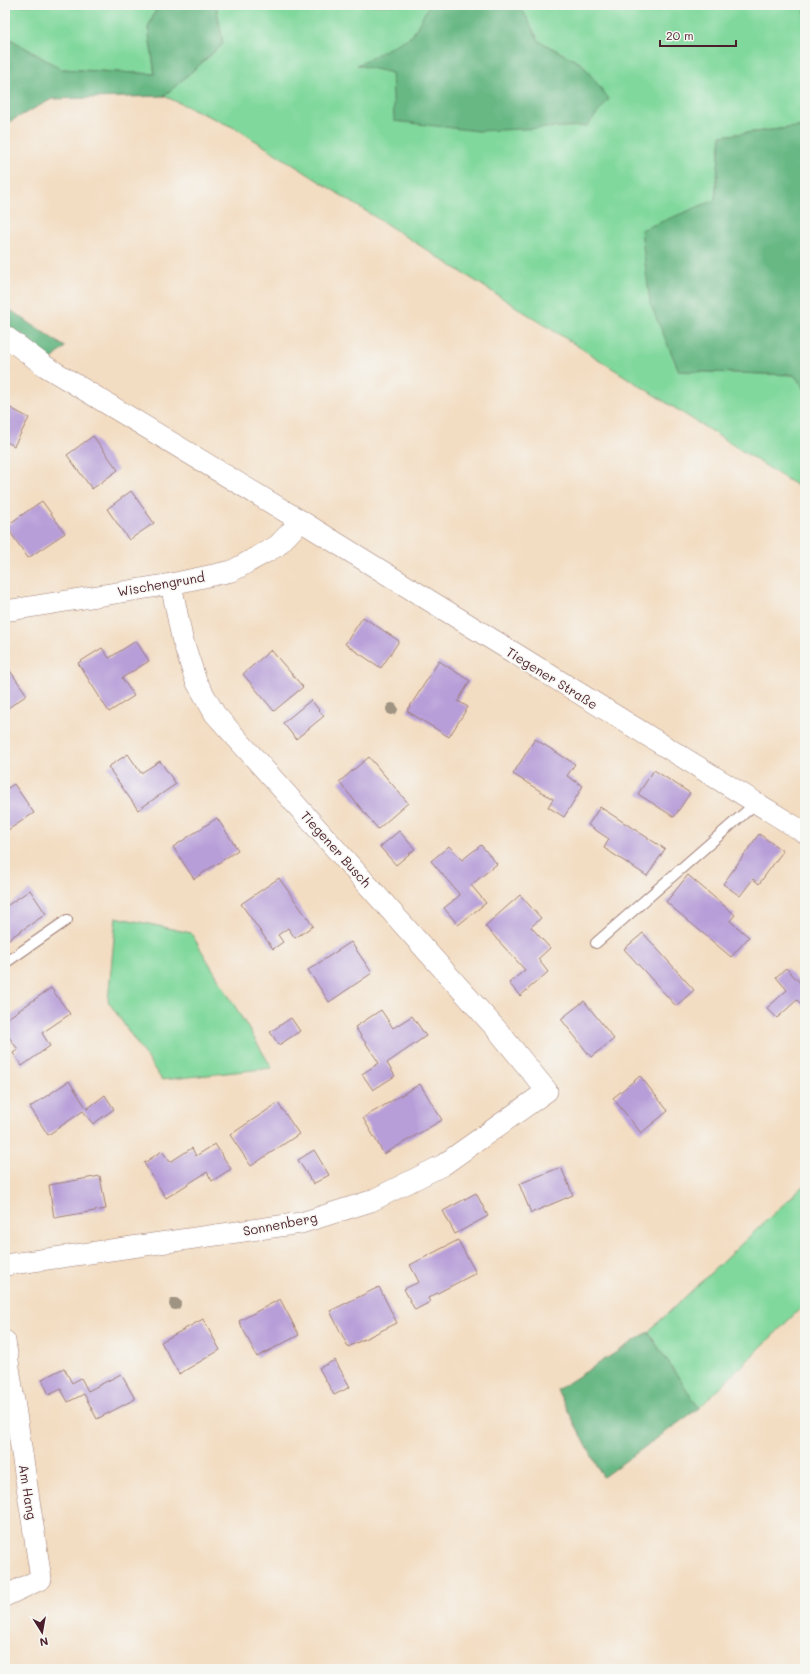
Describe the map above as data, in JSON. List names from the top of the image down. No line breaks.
{"streets":{"street":["Wischengrund","Tiegener Straße","Tiegener Busch","Sonnenberg","Am Hang"]},"crossings":[["Wischengrund","Tiegener Straße"],["Wischengrund","Tiegener Busch"],["Tiegener Busch","Sonnenberg"]],"scale_bar":"20 m","north":"bottom"}
